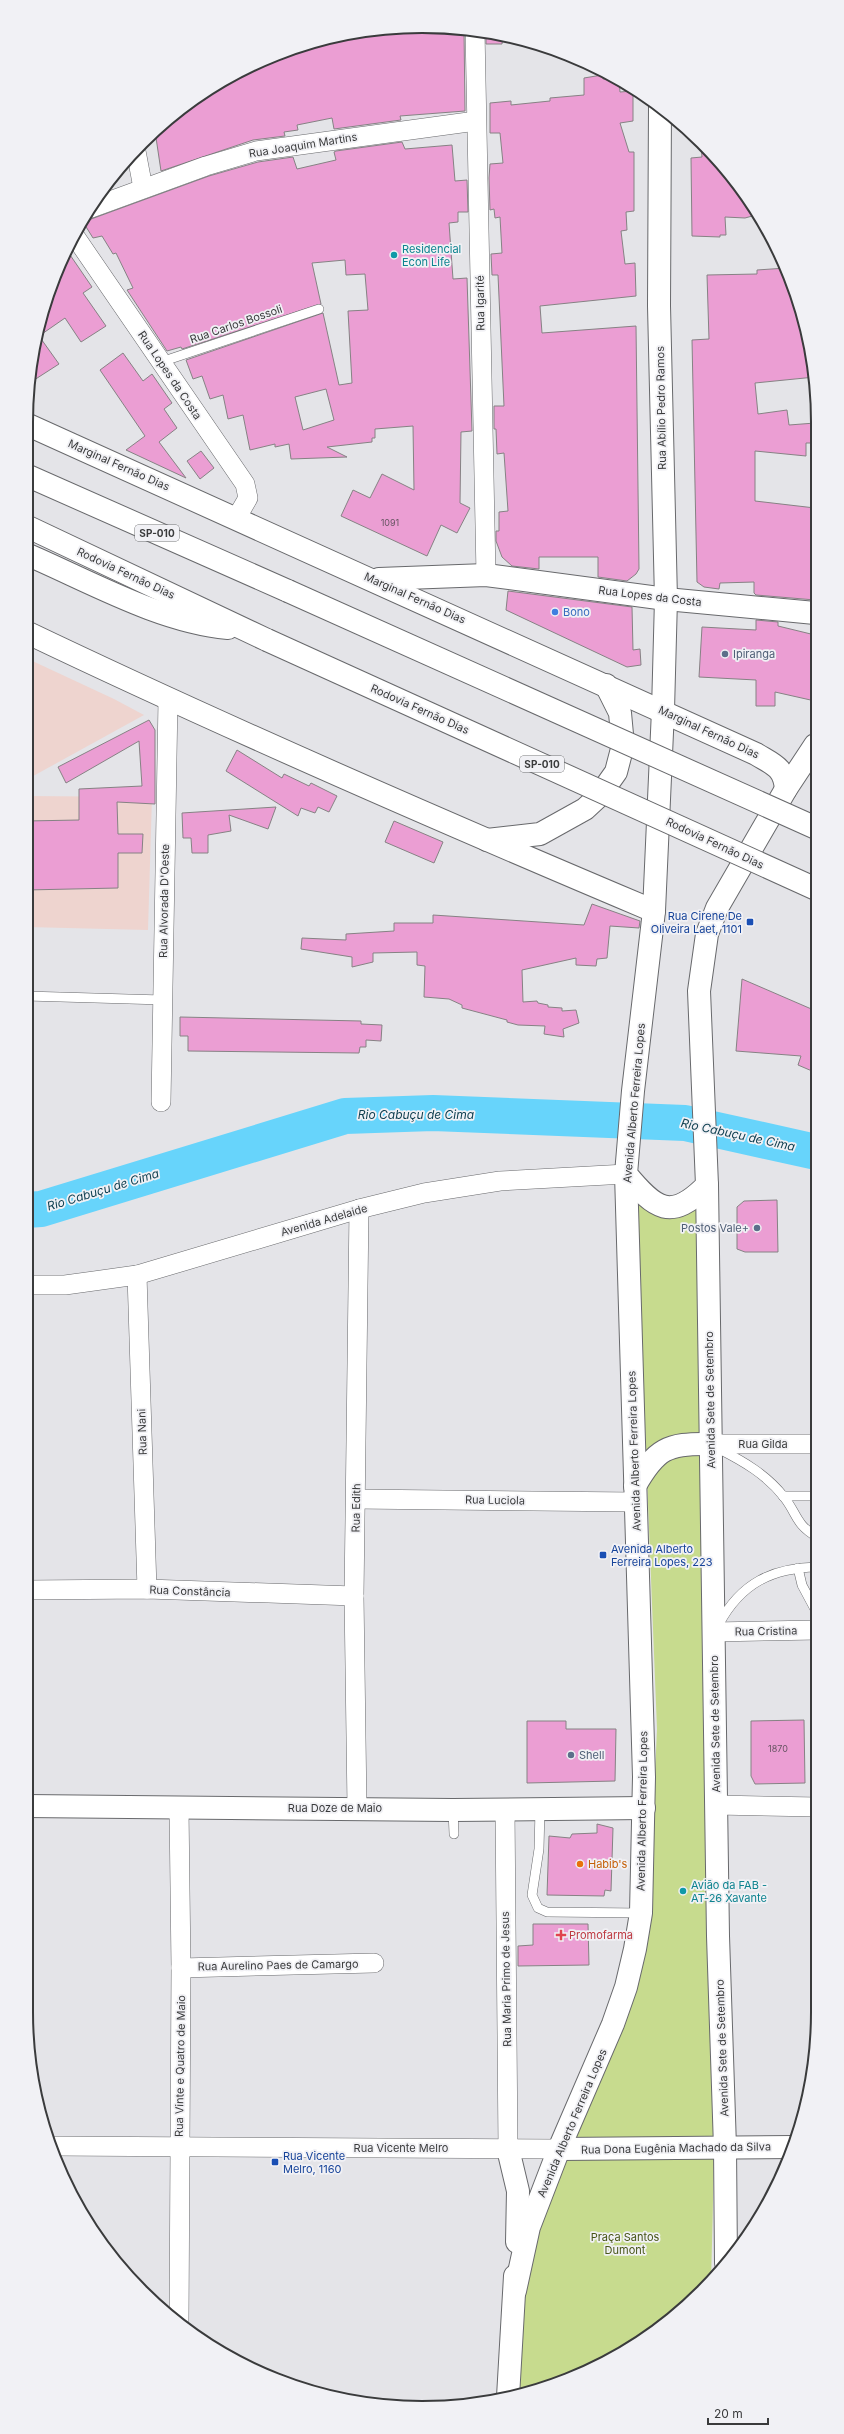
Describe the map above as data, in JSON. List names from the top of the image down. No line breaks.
{"streets":{"main road":["Rua Lopes da Costa","Rua Abílio Pedro Ramos","Marginal Fernão Dias","SP-010","Rodovia Fernão Dias","Avenida Alberto Ferreira Lopes","Avenida Sete de Setembro","Rua Doze de Maio","Rua Dona Eugênia Machado da Silva"],"street":["Rua Joaquim Martins","Rua Igarité","Rua Alvorada D'Oeste","Avenida Adelaide","Rua Nani","Rua Gilda","Rua Luciola","Rua Edith","Rua Constância","Rua Cristina","Rua Aurelino Paes de Camargo","Rua Maria Primo de Jesus","Rua Vinte e Quatro de Maio","Rua Vicente Melro"],"lane":["Rua Carlos Bossoli"]},"crossings":[["Rua Joaquim Martins","Rua Igarité"],["Rua Igarité","Rua Lopes da Costa"],["Rua Carlos Bossoli","Rua Lopes da Costa"],["Rua Lopes da Costa","Rua Abílio Pedro Ramos"],["Rua Lopes da Costa","Marginal Fernão Dias"],["Rua Abílio Pedro Ramos","Marginal Fernão Dias"],["Rua Abílio Pedro Ramos","Avenida Alberto Ferreira Lopes"],["Marginal Fernão Dias","Avenida Alberto Ferreira Lopes"],["Marginal Fernão Dias","Avenida Sete de Setembro"],["Avenida Alberto Ferreira Lopes","Avenida Adelaide"],["Avenida Alberto Ferreira Lopes","Rua Luciola"],["Avenida Alberto Ferreira Lopes","Rua Doze de Maio"],["Avenida Alberto Ferreira Lopes","Rua Vicente Melro"],["Avenida Alberto Ferreira Lopes","Rua Dona Eugênia Machado da Silva"],["Avenida Adelaide","Rua Nani"],["Avenida Adelaide","Rua Edith"],["Avenida Sete de Setembro","Rua Gilda"],["Avenida Sete de Setembro","Rua Cristina"],["Avenida Sete de Setembro","Rua Dona Eugênia Machado da Silva"],["Rua Nani","Rua Constância"],["Rua Luciola","Rua Edith"],["Rua Edith","Rua Constância"],["Rua Edith","Rua Doze de Maio"],["Rua Doze de Maio","Rua Maria Primo de Jesus"],["Rua Doze de Maio","Rua Vinte e Quatro de Maio"],["Rua Aurelino Paes de Camargo","Rua Vinte e Quatro de Maio"],["Rua Maria Primo de Jesus","Rua Vicente Melro"],["Rua Vinte e Quatro de Maio","Rua Vicente Melro"],["Rua Vicente Melro","Rua Dona Eugênia Machado da Silva"]],"water":["Rio Cabuçu de Cima"],"parks":["Praça Santos Dumont"],"places":{"other":["Residencial Econ Life","Bono","Ipiranga","Postos Vale+","Shell","Habib's","Avião da FAB - AT-26 Xavante"],"transit":["Rua Cirene De Oliveira Laet, 1101","Avenida Alberto Ferreira Lopes, 223","Rua Vicente Melro, 1160"],"health":["Promofarma"]},"house_numbers":["1091","1870"],"scale_bar":"20 m"}
